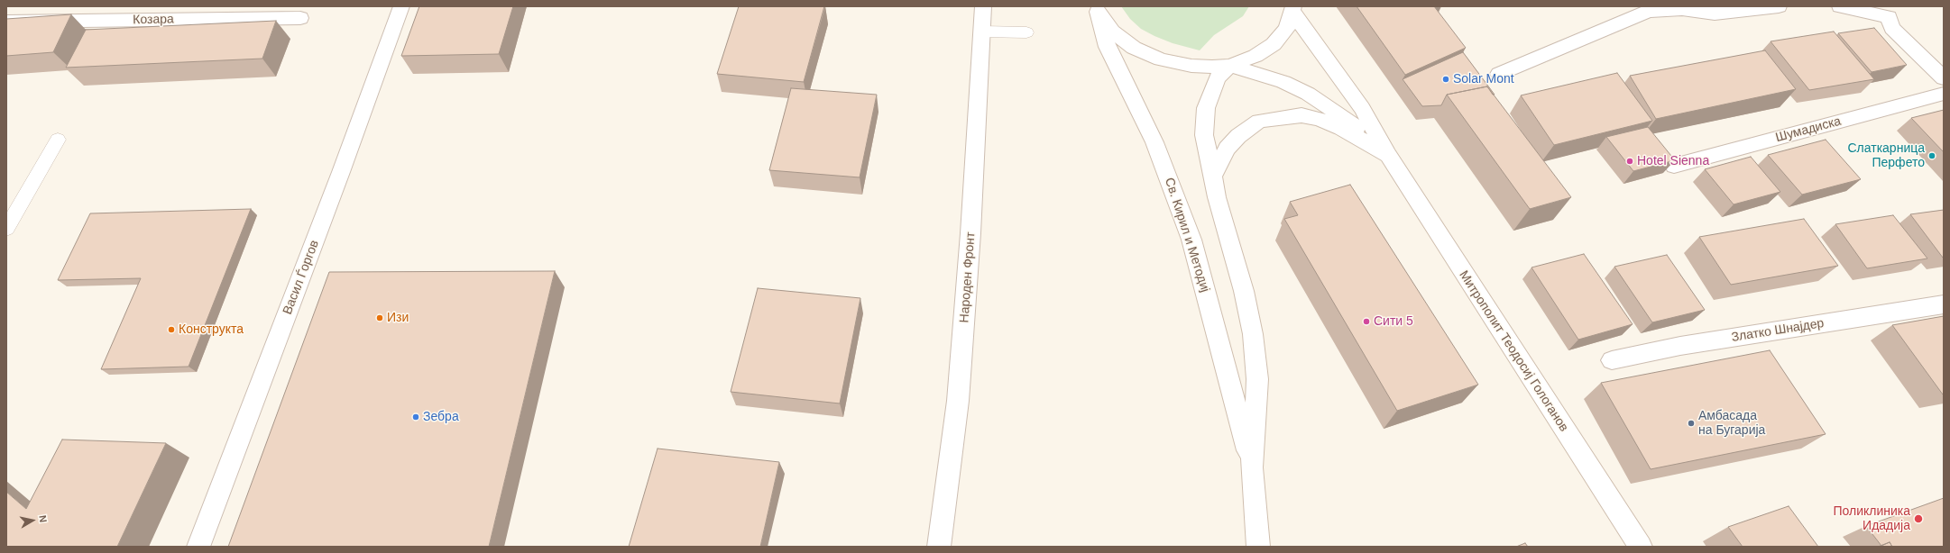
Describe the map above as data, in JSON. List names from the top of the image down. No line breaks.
{"streets":{"street":["Козара","Шумадиска","Св. Кирил и Методиј","Васил Ѓоргов","Народен Фронт","Златко Шнајдер","Митрополит Теодосиј Гологанов"]},"crossings":[["Св. Кирил и Методиј","Митрополит Теодосиј Гологанов"]],"places":["Solar Mont","Слаткарница Перфето","Hotel Sienna","Изи","Сити 5","Конструкта","Зебра","Амбасада на Бугарија","Поликлиника Идадија"],"north":"right"}
